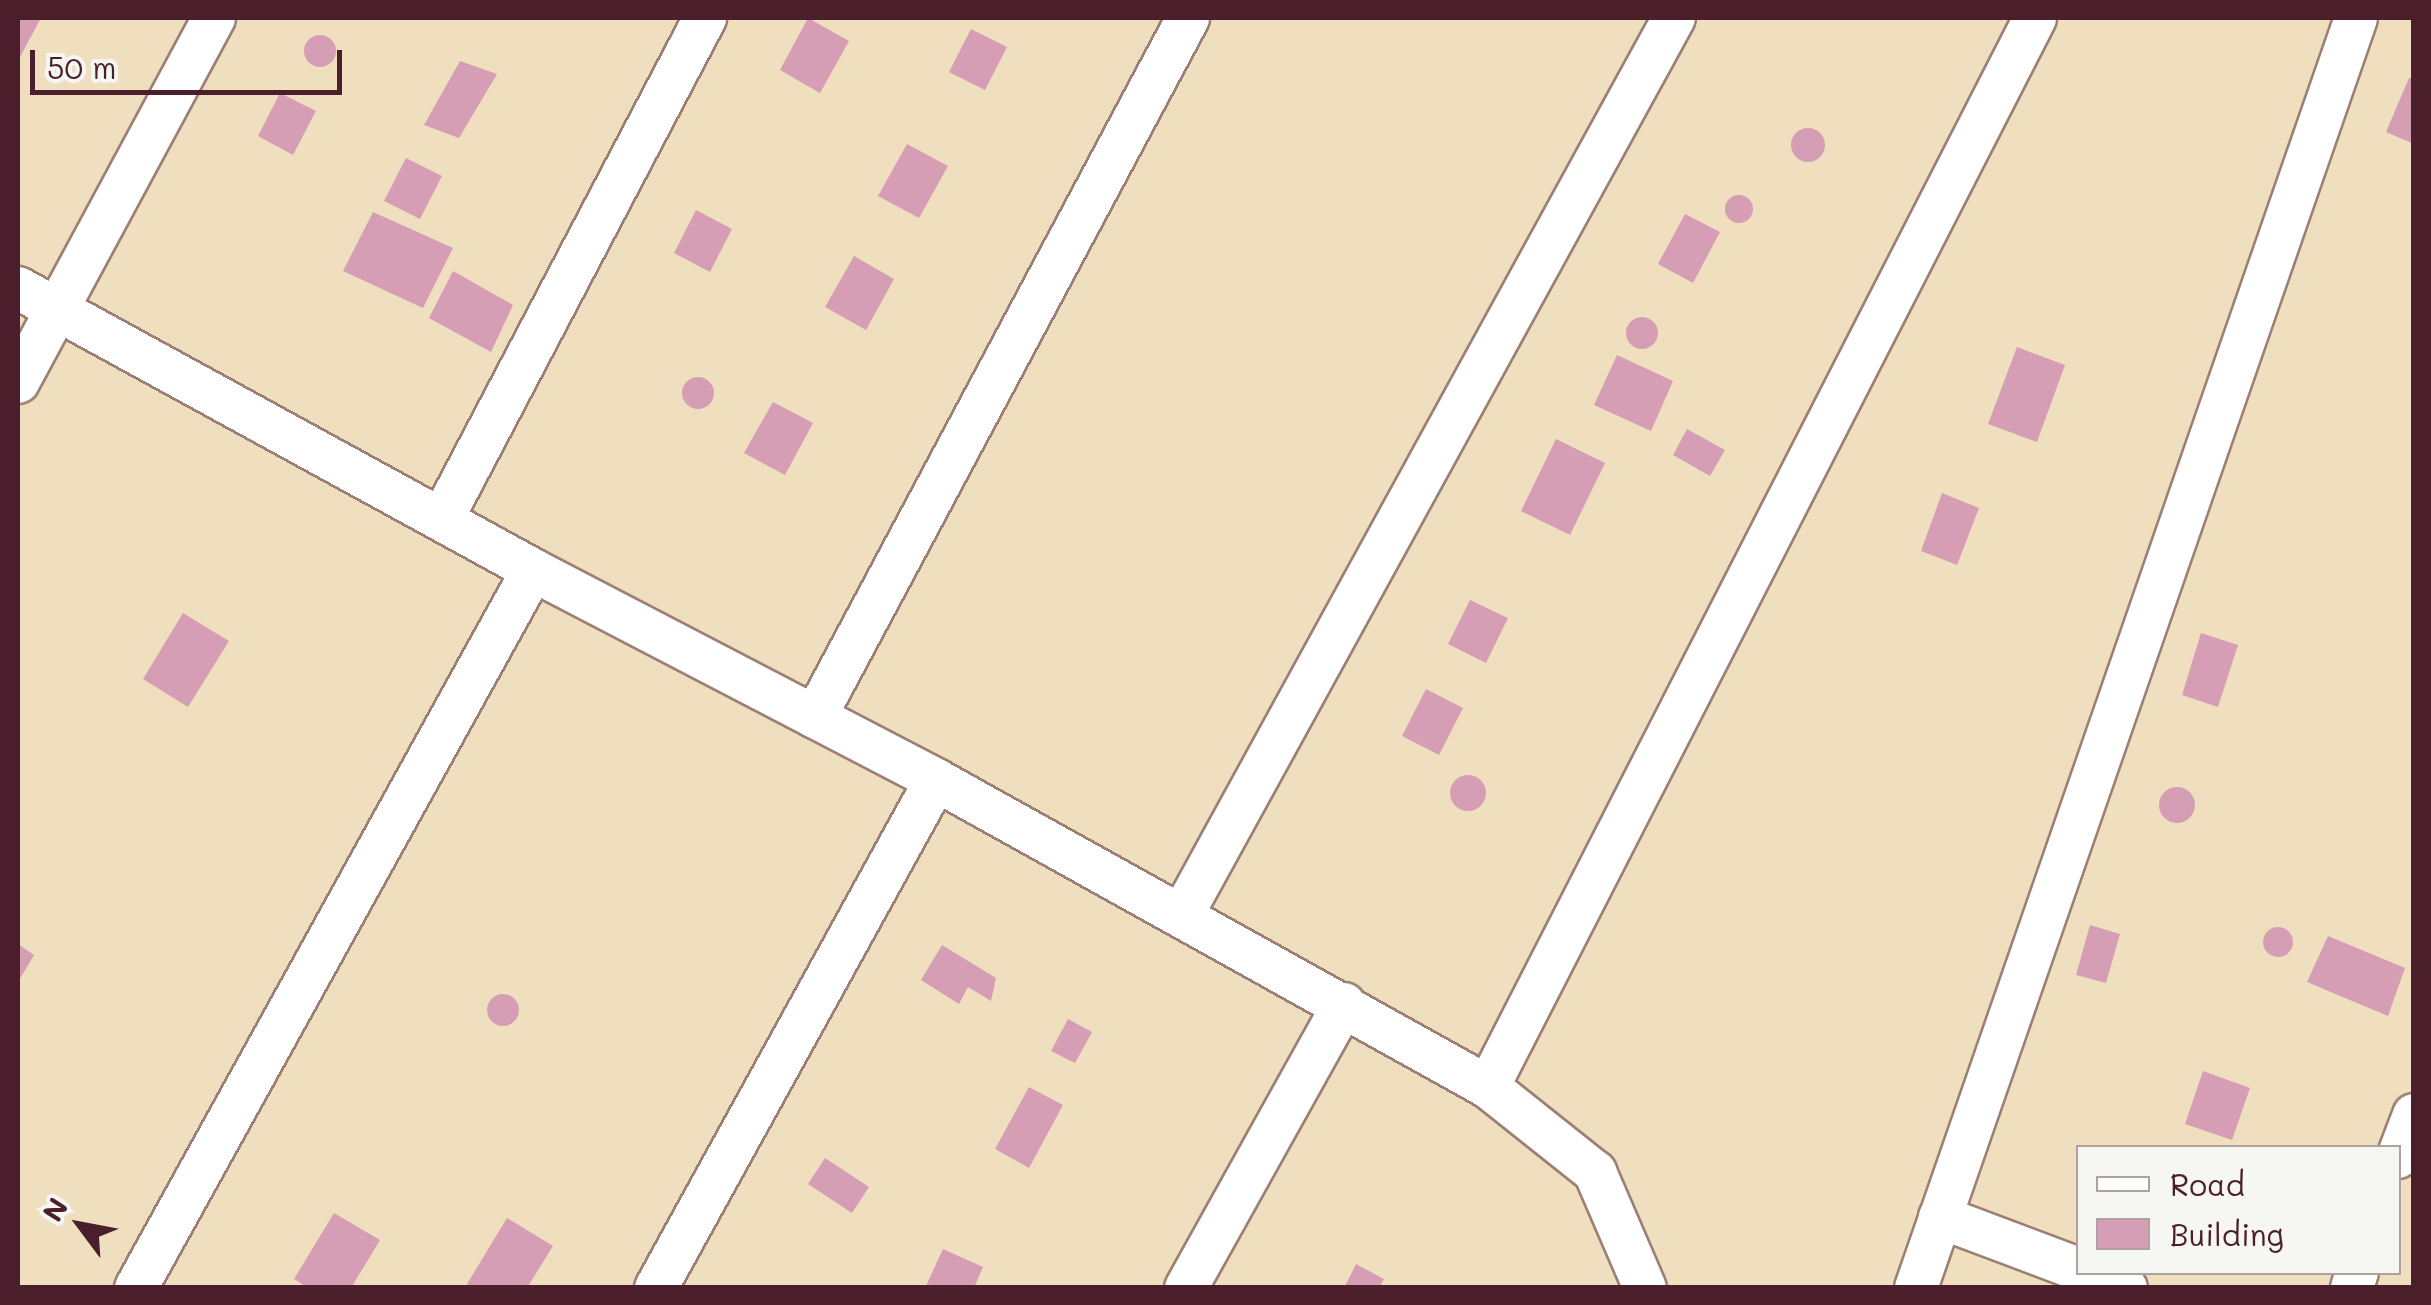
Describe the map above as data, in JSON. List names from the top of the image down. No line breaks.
{"legend":["Road","Building"],"scale_bar":"50 m","north":"top left"}
